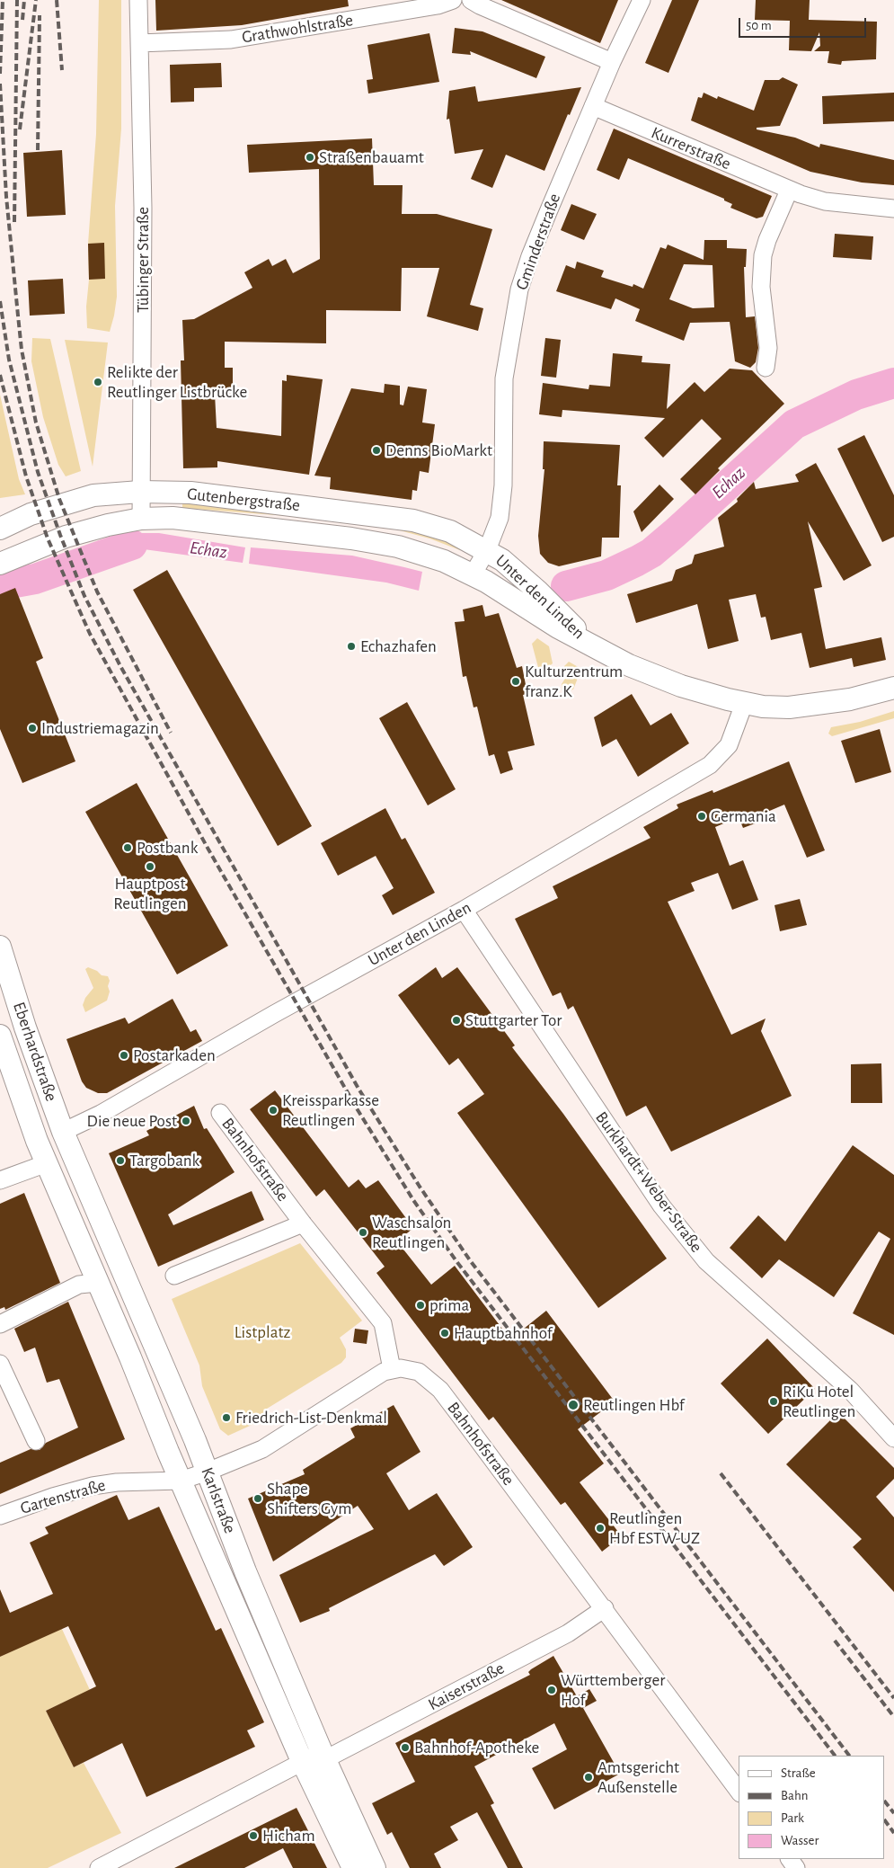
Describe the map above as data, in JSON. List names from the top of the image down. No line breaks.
{"streets":{"main road":["Gutenbergstraße","Unter den Linden","Eberhardstraße","Karlstraße"],"street":["Grathwohlstraße","Kurrerstraße","Gminderstraße","Tübinger Straße","Bahnhofstraße","Burkhardt+Weber-Straße","Gartenstraße","Kaiserstraße"]},"crossings":[["Grathwohlstraße","Tübinger Straße"],["Kurrerstraße","Gminderstraße"],["Gminderstraße","Gutenbergstraße"],["Gminderstraße","Unter den Linden"],["Tübinger Straße","Gutenbergstraße"],["Gutenbergstraße","Unter den Linden"],["Unter den Linden","Eberhardstraße"],["Unter den Linden","Burkhardt+Weber-Straße"],["Unter den Linden","Karlstraße"],["Eberhardstraße","Karlstraße"],["Bahnhofstraße","Kaiserstraße"],["Gartenstraße","Karlstraße"],["Karlstraße","Kaiserstraße"]],"water":["Echaz"],"parks":["Listplatz"],"places":["Straßenbauamt","Relikte der Reutlinger Listbrücke","Denns BioMarkt","Echazhafen","Kulturzentrum franz.K","Industriemagazin","Germania","Postbank","Hauptpost Reutlingen","Stuttgarter Tor","Postarkaden","Kreissparkasse Reutlingen","Die neue Post","Targobank","Waschsalon Reutlingen","prima","Hauptbahnhof","RiKu Hotel Reutlingen","Reutlingen Hbf","Friedrich-List-Denkmal","Shape Shifters Gym","Reutlingen Hbf ESTW-UZ","Württemberger Hof","Bahnhof-Apotheke","Amtsgericht Außenstelle","Hicham"],"legend":["Straße","Bahn","Park","Wasser"],"scale_bar":"50 m"}
